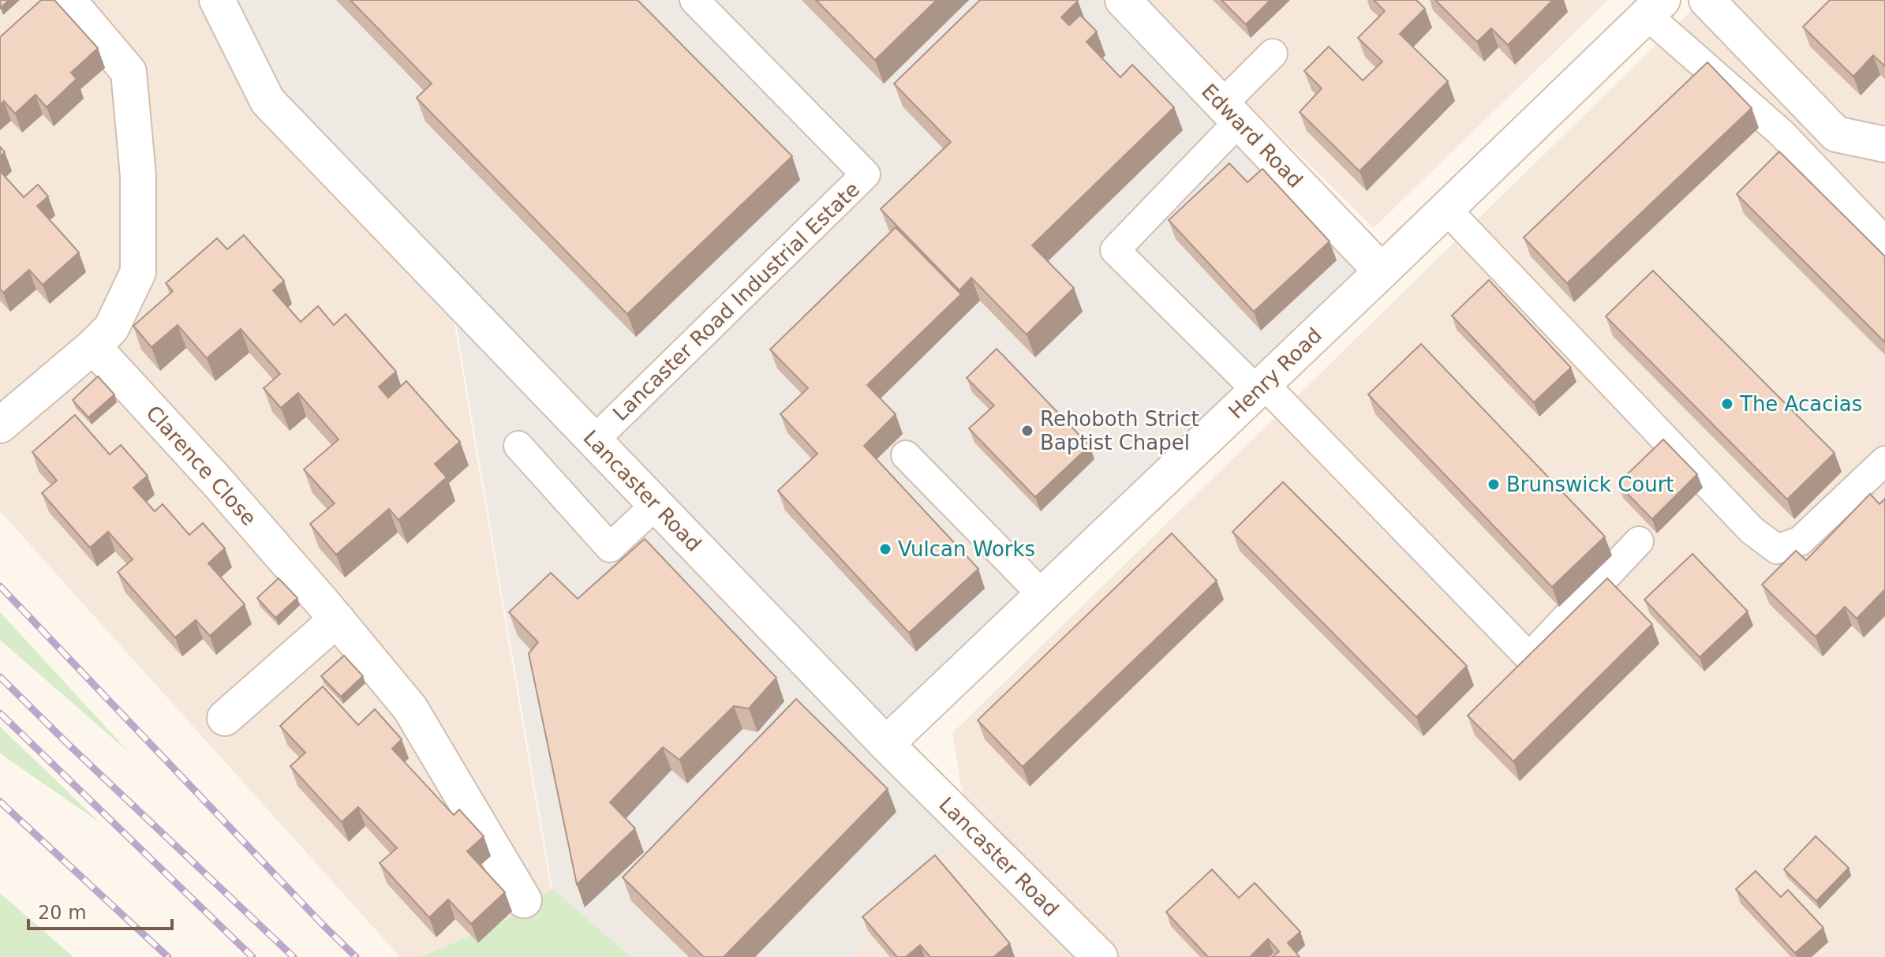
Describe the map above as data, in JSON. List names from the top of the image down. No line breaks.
{"streets":{"street":["Edward Road","Henry Road","Clarence Close","Lancaster Road"],"lane":["Lancaster Road Industrial Estate"]},"crossings":[["Edward Road","Henry Road"],["Lancaster Road Industrial Estate","Lancaster Road"],["Henry Road","Lancaster Road"]],"places":["The Acacias","Rehoboth Strict Baptist Chapel","Brunswick Court","Vulcan Works"],"scale_bar":"20 m"}
